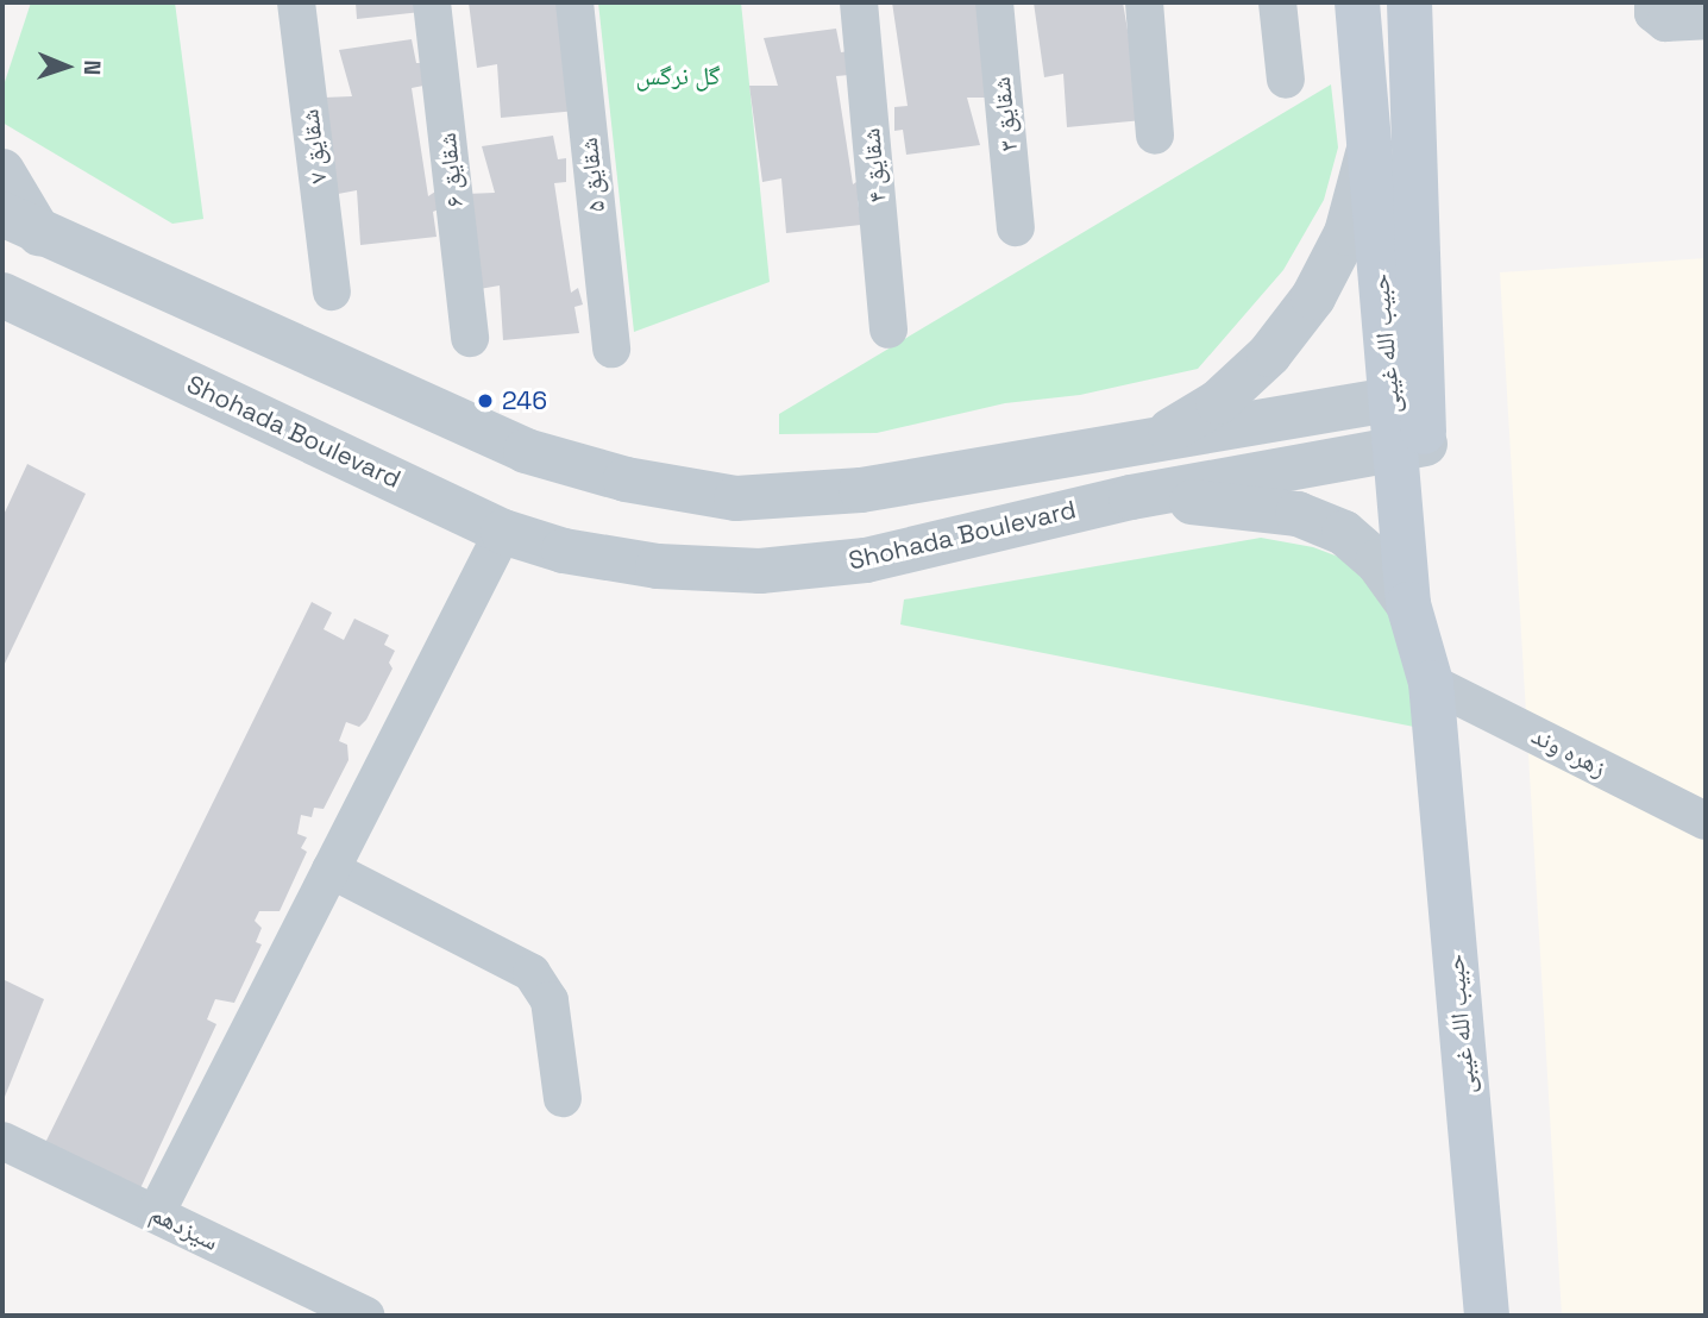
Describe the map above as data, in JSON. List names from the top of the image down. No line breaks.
{"streets":{"main road":["حبیب الله غیبی"],"street":["شقایق ۳","شقایق ۷","شقایق ۴","شقایق ۶","شقایق ۵","Shohada Boulevard","زهره وند","سیزدهم"]},"crossings":[["حبیب الله غیبی","Shohada Boulevard"],["حبیب الله غیبی","زهره وند"]],"parks":["گل نرگس"],"places":["246"],"north":"right"}
